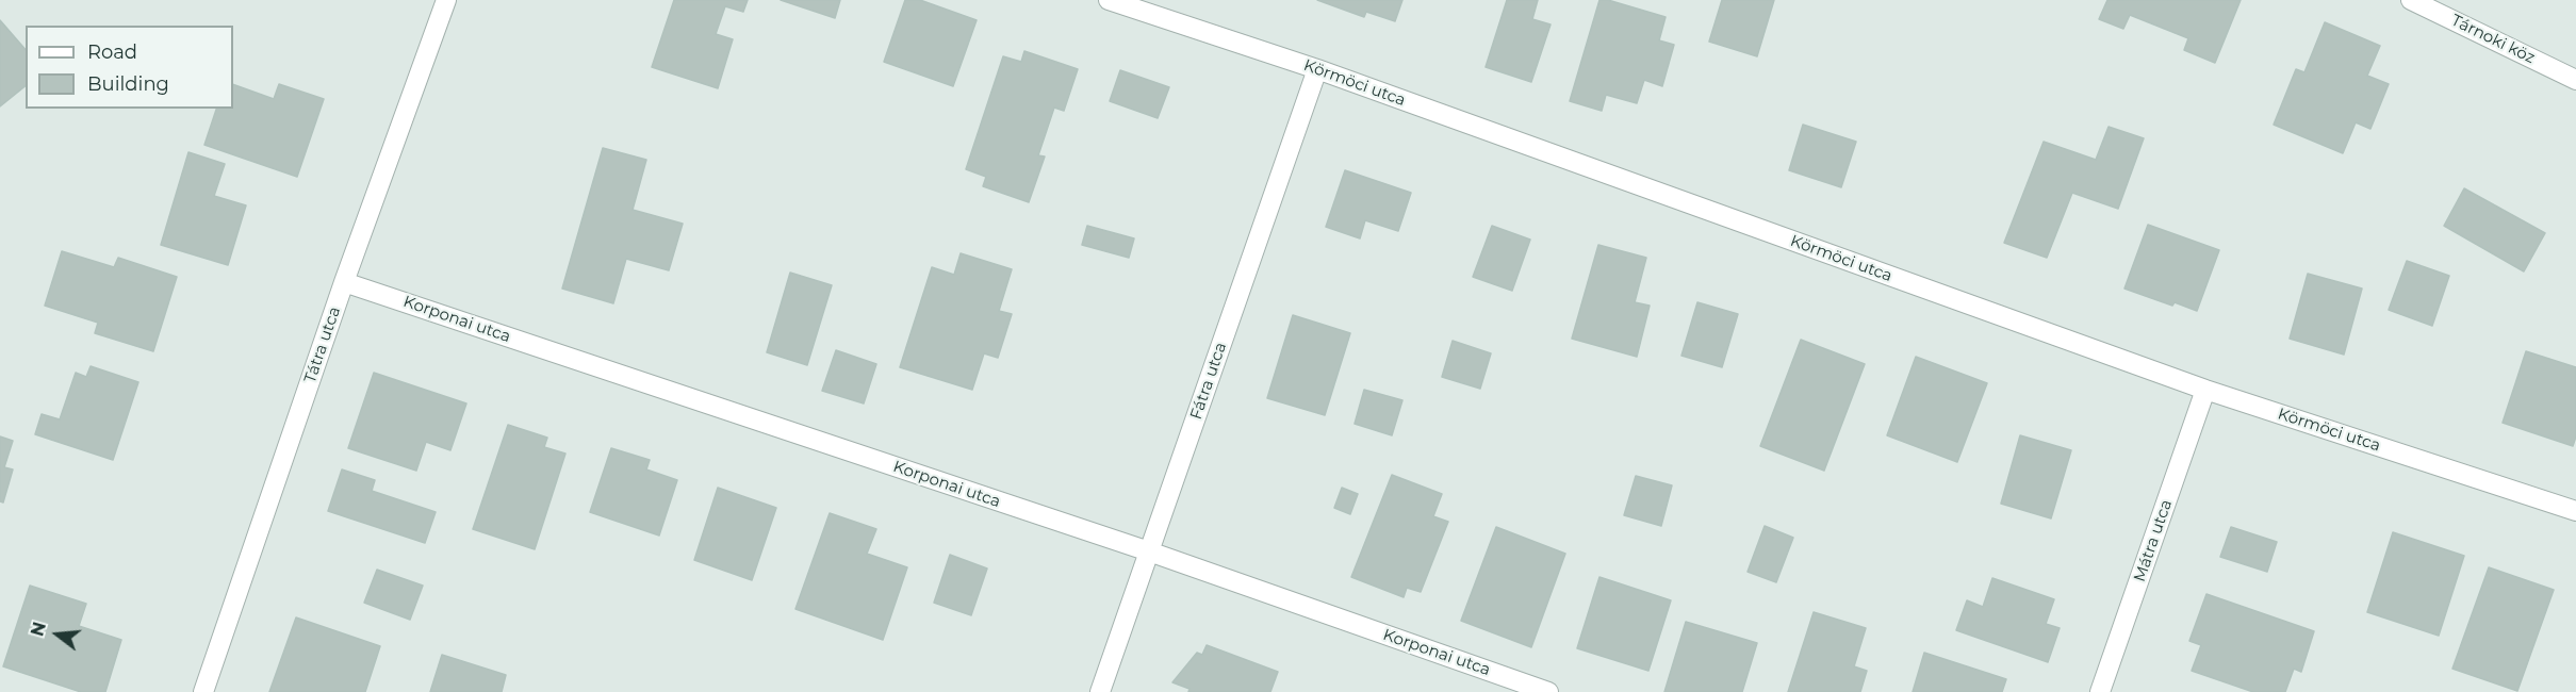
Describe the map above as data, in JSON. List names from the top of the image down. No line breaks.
{"streets":{"street":["Tárnoki köz","Körmöci utca","Korponai utca","Tátra utca","Fátra utca","Mátra utca"]},"crossings":[["Körmöci utca","Fátra utca"],["Körmöci utca","Mátra utca"],["Korponai utca","Tátra utca"],["Korponai utca","Fátra utca"]],"legend":["Road","Building"],"north":"left"}
